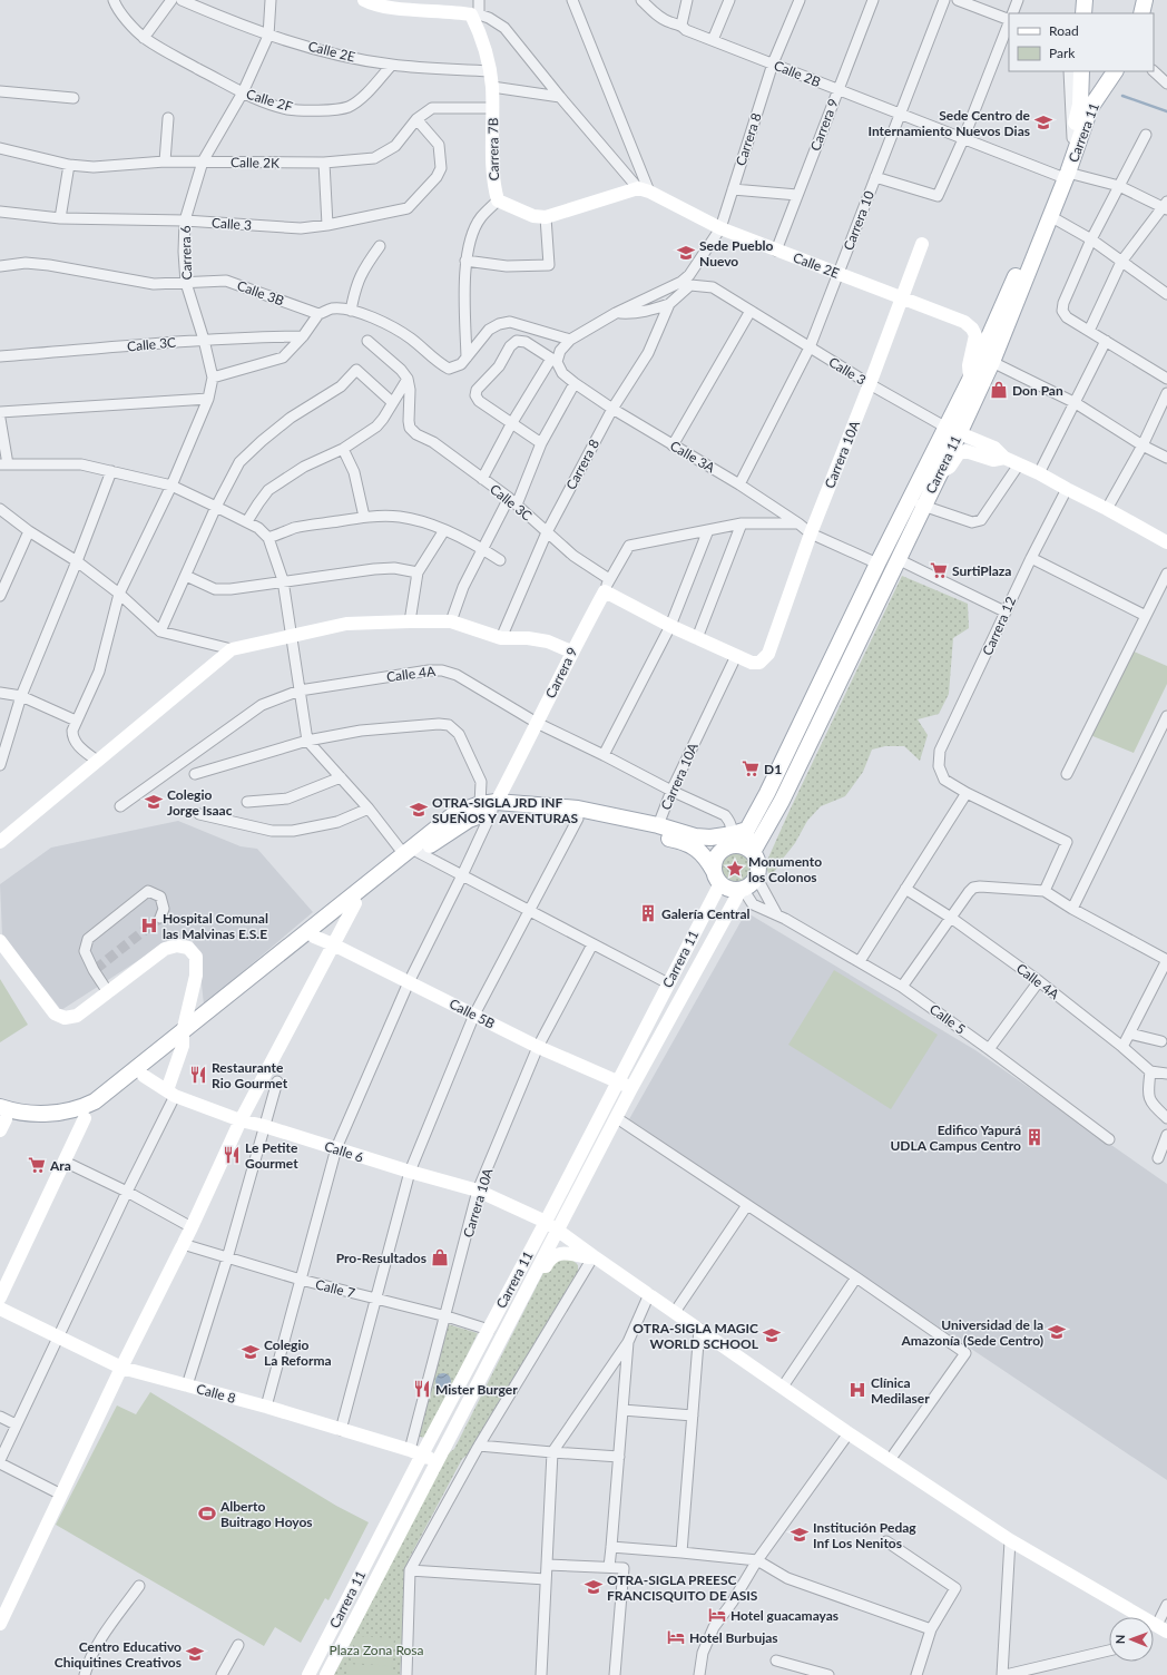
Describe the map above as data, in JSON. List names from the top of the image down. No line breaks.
{"streets":{"main road":["Carrera 11"],"street":["Calle 2E","Calle 2B","Calle 2F","Carrera 9","Carrera 8","Carrera 7B","Calle 2K","Carrera 10","Calle 3","Carrera 6","Calle 3B","Calle 3C","Carrera 10A","Calle 3A","Carrera 12","Calle 4A","Calle 5B","Calle 5","Calle 6","Calle 7","Calle 8"]},"crossings":[["Calle 2E","Calle 2F"],["Calle 2E","Carrera 9"],["Calle 2E","Carrera 11"],["Calle 2E","Carrera 8"],["Calle 2E","Carrera 7B"],["Calle 2E","Carrera 10"],["Calle 2E","Carrera 6"],["Calle 2E","Carrera 10A"],["Calle 2B","Carrera 9"],["Calle 2B","Carrera 11"],["Calle 2B","Carrera 8"],["Calle 2B","Carrera 10"],["Calle 2F","Carrera 6"],["Carrera 9","Calle 3C"],["Carrera 9","Calle 4A"],["Carrera 11","Calle 3"],["Carrera 11","Carrera 10A"],["Carrera 11","Calle 3A"],["Carrera 11","Calle 4A"],["Carrera 11","Calle 5B"],["Carrera 11","Calle 5"],["Carrera 11","Calle 6"],["Carrera 11","Calle 7"],["Carrera 11","Calle 8"],["Carrera 8","Calle 3"],["Carrera 8","Calle 3C"],["Carrera 8","Calle 3A"],["Carrera 7B","Calle 2K"],["Calle 2K","Calle 3"],["Calle 2K","Carrera 6"],["Carrera 10","Calle 3"],["Carrera 10","Calle 3A"],["Calle 3","Carrera 6"],["Calle 3","Carrera 10A"],["Calle 3","Carrera 12"],["Carrera 6","Calle 3B"],["Carrera 6","Calle 3C"],["Calle 3C","Carrera 10A"],["Carrera 10A","Calle 3A"],["Carrera 10A","Calle 4A"],["Carrera 10A","Calle 5B"],["Carrera 10A","Calle 6"],["Carrera 10A","Calle 7"],["Carrera 10A","Calle 8"],["Calle 4A","Calle 5"]],"parks":["Plaza Zona Rosa"],"places":{"school or university":["Sede Centro de Internamiento Nuevos Dias","Sede Pueblo Nuevo","Colegio Jorge Isaac","OTRA-SIGLA JRD INF SUEÑOS Y AVENTURAS","Universidad de la Amazonía (Sede Centro)","OTRA-SIGLA MAGIC WORLD SCHOOL","Colegio La Reforma","Institución Pedag Inf Los Nenitos","OTRA-SIGLA PREESC FRANCISQUITO DE ASIS","Centro Educativo Chiquitines Creativos"],"shop":["Don Pan","Pro-Resultados"],"supermarket":["SurtiPlaza","D1","Ara"],"place":["Monumento los Colonos"],"building":["Galería Central","Edifico Yapurá UDLA Campus Centro"],"hospital":["Hospital Comunal las Malvinas E.S.E","Clínica Medilaser"],"restaurant":["Restaurante Rio Gourmet","Le Petite Gourmet","Mister Burger"],"sports":["Alberto Buitrago Hoyos"],"hotel":["Hotel guacamayas","Hotel Burbujas"]},"legend":["Road","Park"],"north":"left"}
